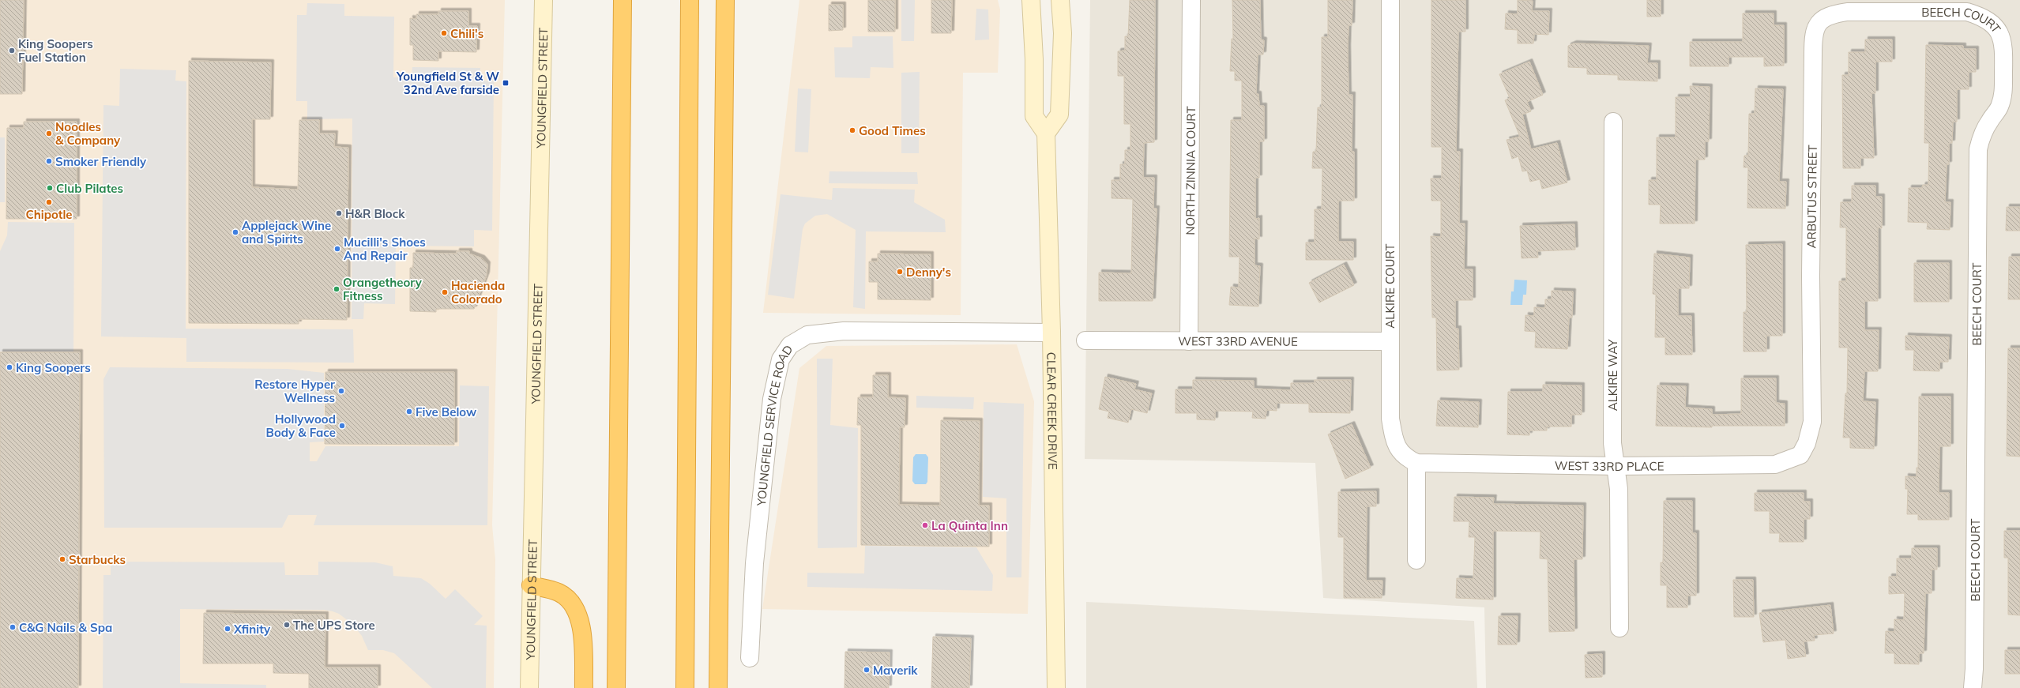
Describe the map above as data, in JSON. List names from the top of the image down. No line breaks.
{"streets":{"main road":["YOUNGFIELD STREET","CLEAR CREEK DRIVE"],"street":["BEECH COURT","NORTH ZINNIA COURT","ARBUTUS STREET","ALKIRE COURT","WEST 33RD AVENUE","ALKIRE WAY","YOUNGFIELD SERVICE ROAD","WEST 33RD PLACE"]},"crossings":[["BEECH COURT","ARBUTUS STREET"],["NORTH ZINNIA COURT","WEST 33RD AVENUE"],["ARBUTUS STREET","WEST 33RD PLACE"],["ALKIRE COURT","WEST 33RD AVENUE"],["ALKIRE COURT","WEST 33RD PLACE"],["ALKIRE WAY","WEST 33RD PLACE"],["CLEAR CREEK DRIVE","YOUNGFIELD SERVICE ROAD"]],"places":{"other":["Chili's","King Soopers Fuel Station","Good Times","Noodles & Company","Smoker Friendly","Club Pilates","Chipotle","H&R Block","Applejack Wine and Spirits","Mucilli's Shoes And Repair","Denny's","Orangetheory Fitness","Hacienda Colorado","King Soopers","Restore Hyper Wellness","Five Below","Hollywood Body & Face","La Quinta Inn","Starbucks","The UPS Store","C&G Nails & Spa","Xfinity","Maverik"],"transit":["Youngfield St & W 32nd Ave farside"]}}
